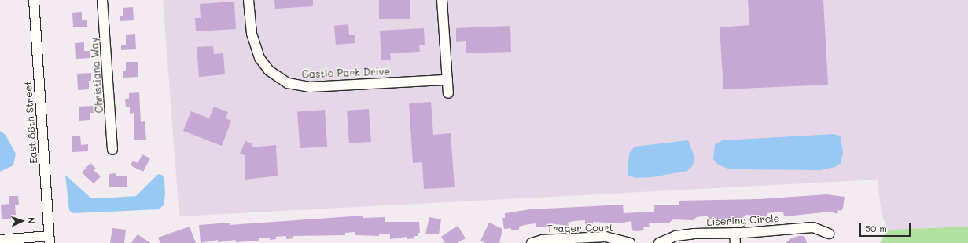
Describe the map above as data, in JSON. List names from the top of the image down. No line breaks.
{"streets":{"street":["Castle Park Drive","Christiana Way","East 86th Street","Lisering Circle","Trager Court"]},"scale_bar":"50 m","north":"right"}
